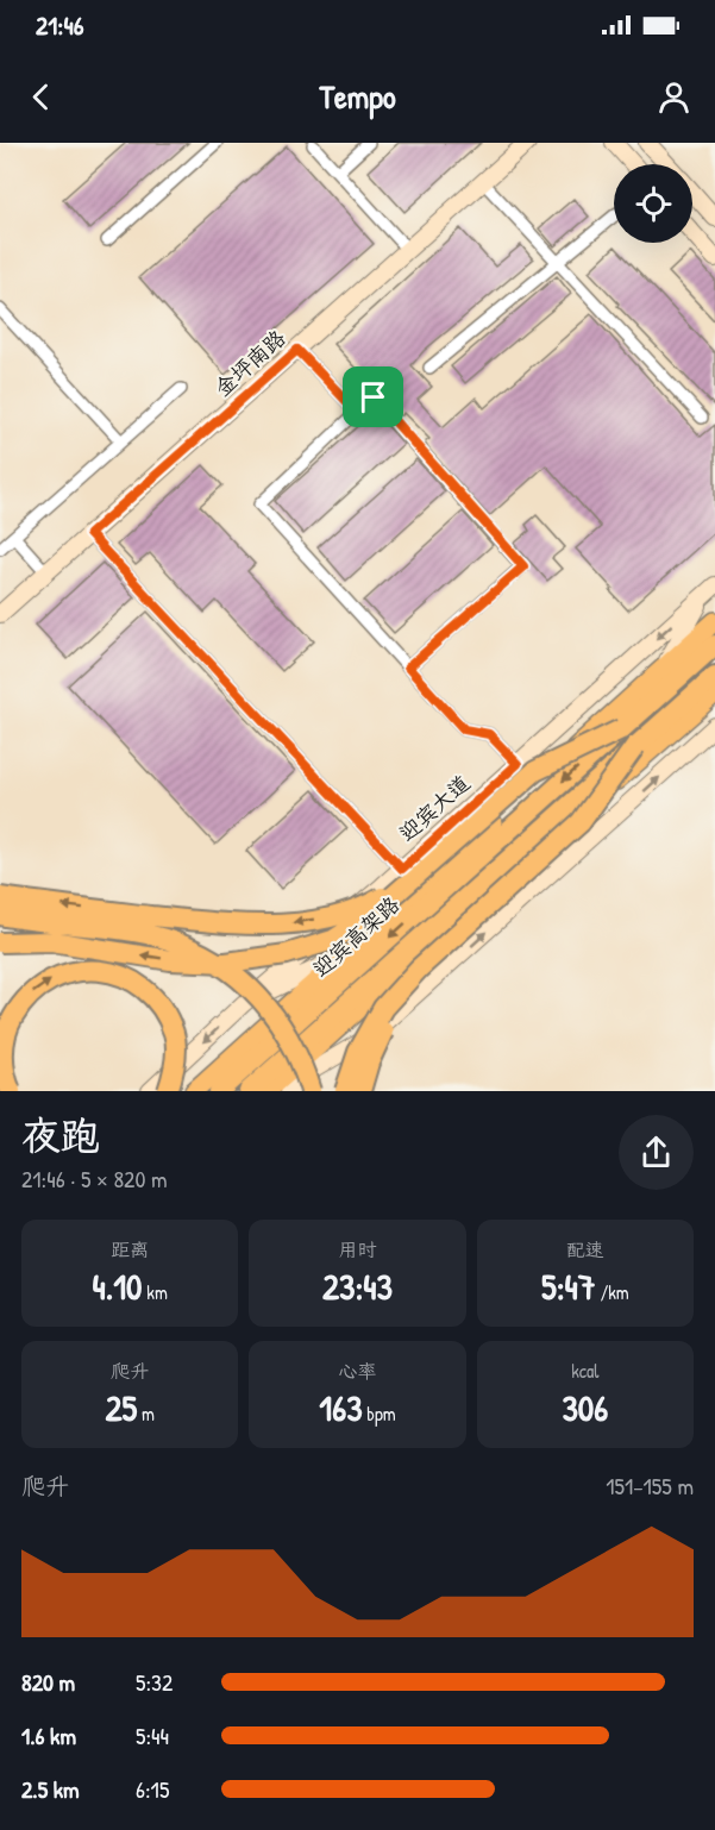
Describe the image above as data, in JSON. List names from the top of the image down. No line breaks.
{"streets":{"highway":["迎宾高架路"],"street":["金坪南路","迎宾大道"]},"page":{"status":"21:46","header":"Tempo","heading":["夜跑","21:46 · 5 × 820 m"],"stats":[["距离","4.10 km"],["用时","23:43"],["配速","5:47 /km"],["爬升","25 m"],["心率","163 bpm"],["kcal","306"]],"chart":["爬升","151–155 m"],"list":[{"name":"820 m","note":"5:32"},{"name":"1.6 km","note":"5:44"},{"name":"2.5 km","note":"6:15"}]}}
